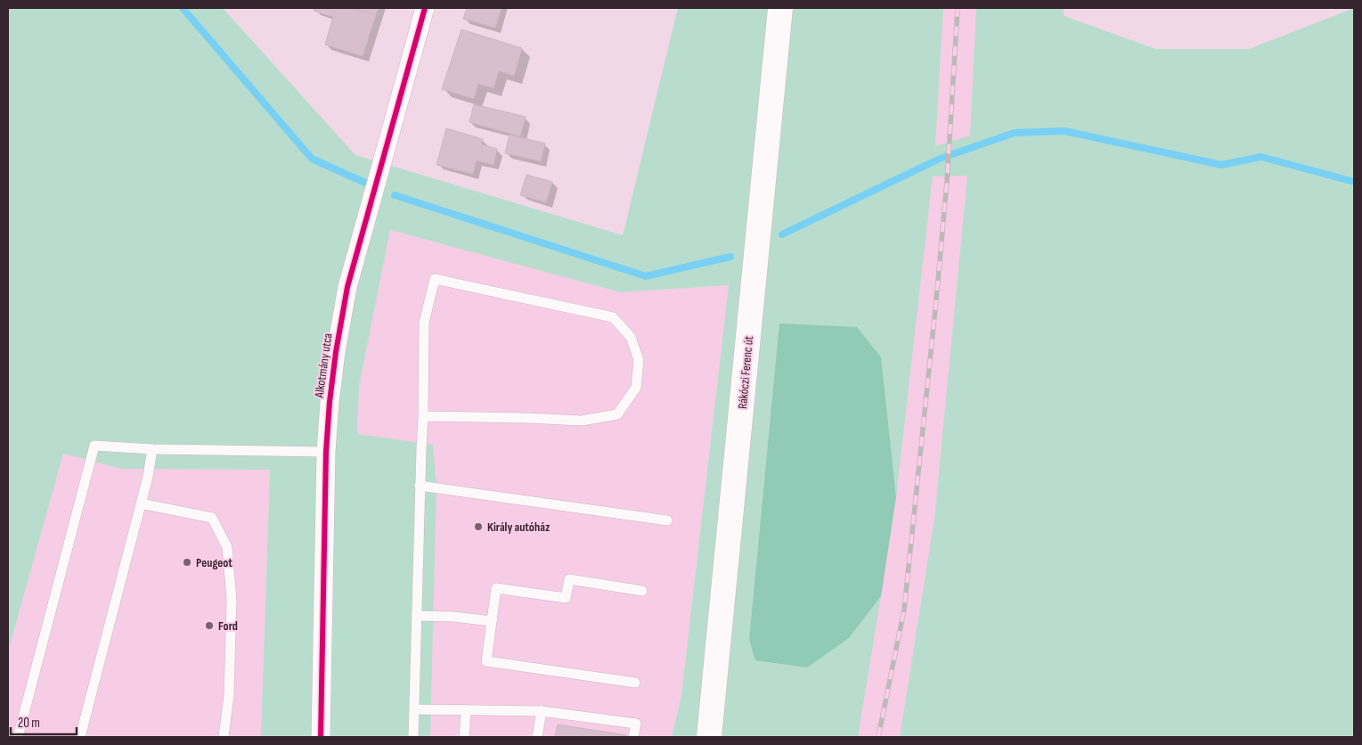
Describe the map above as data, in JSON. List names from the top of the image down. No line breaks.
{"streets":{"main road":["Rákóczi Ferenc út"],"street":["Alkotmány utca"]},"places":["Király autóház","Peugeot","Ford"],"scale_bar":"20 m"}
